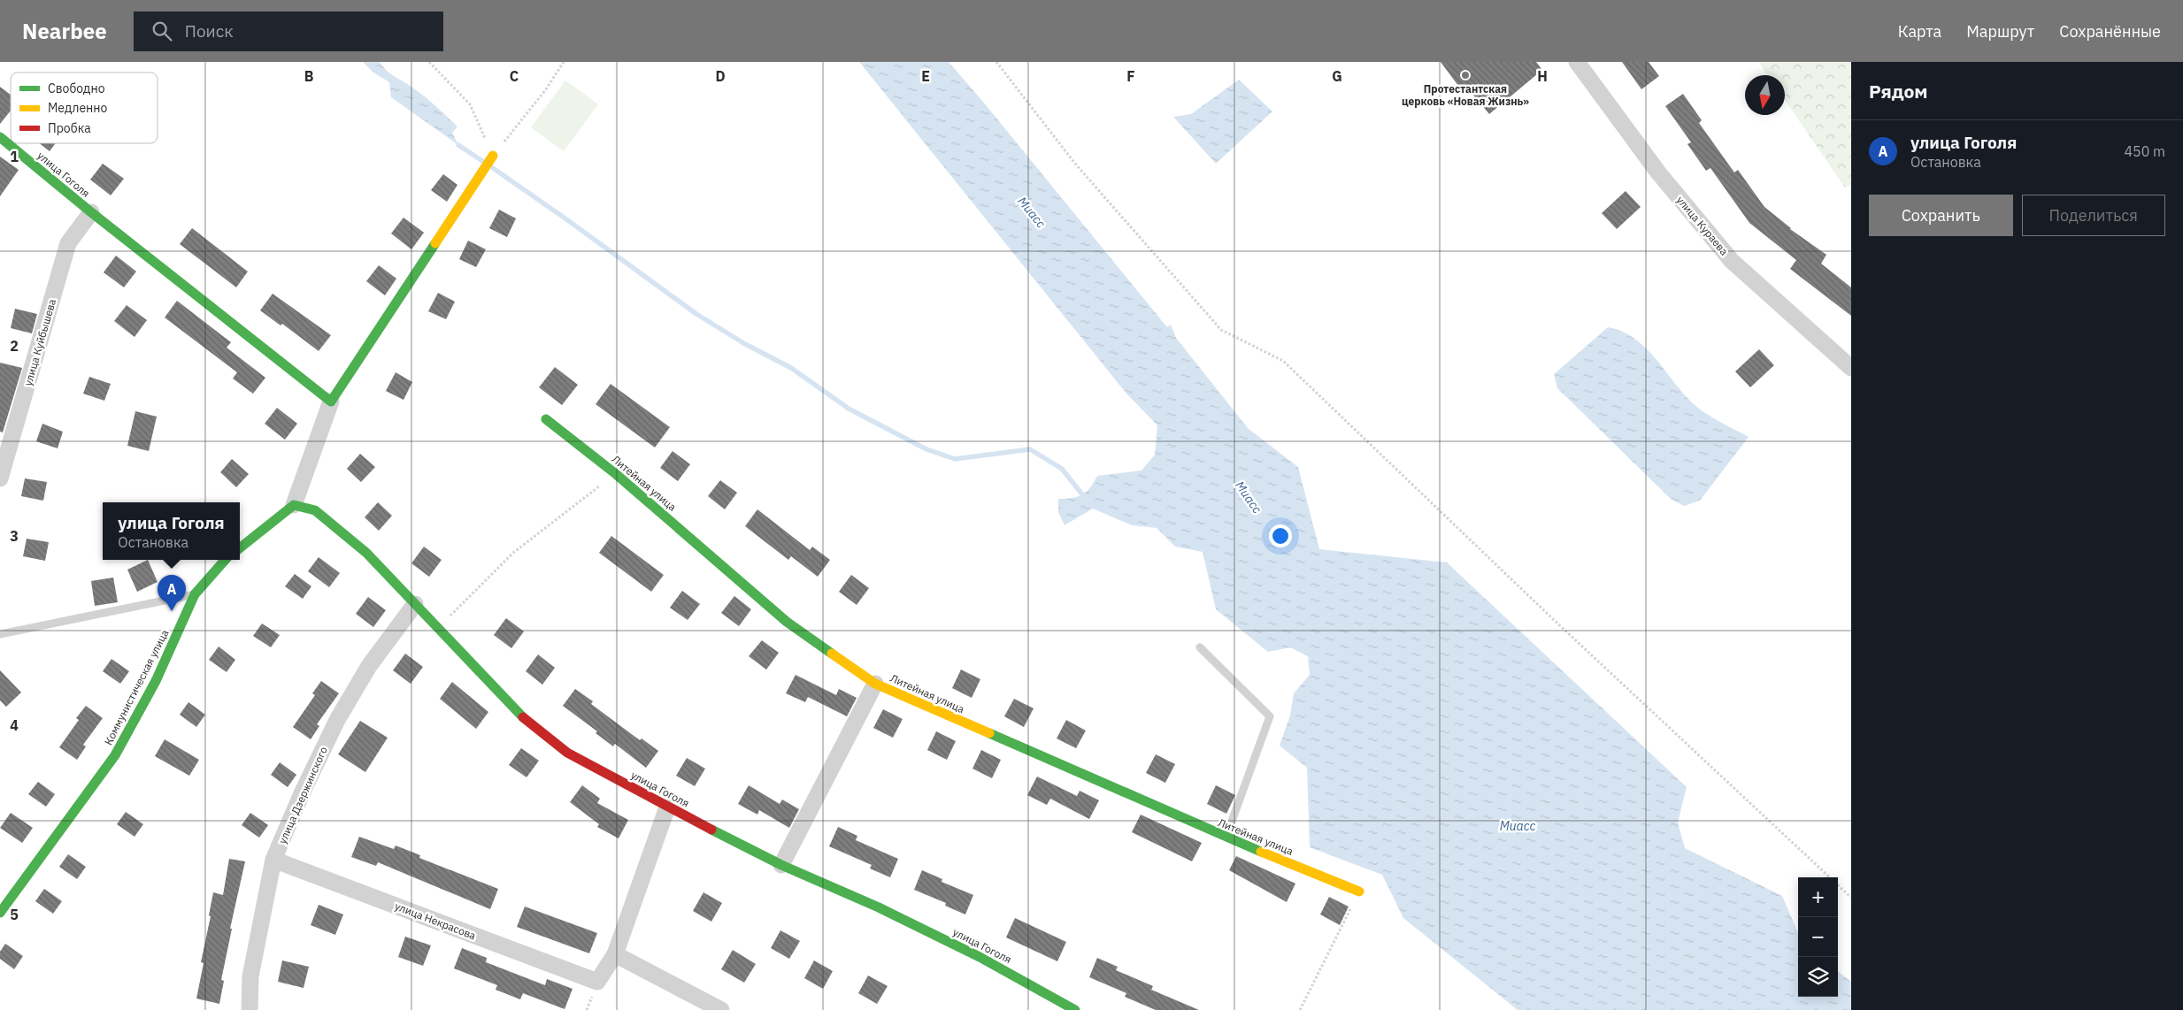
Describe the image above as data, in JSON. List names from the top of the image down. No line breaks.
{"streets":{"street":["улица Гоголя","улица Кураева","улица Куйбышева","Литейная улица","Коммунистическая улица","улица Дзержинского","улица Некрасова"]},"crossings":[["улица Гоголя","улица Куйбышева"],["улица Гоголя","улица Дзержинского"],["улица Дзержинского","улица Некрасова"]],"water":["Миасс"],"places":["Протестантская церковь «Новая Жизнь»"],"legend":["Свободно","Медленно","Пробка"],"north":"bottom","page":{"header":"Nearbee","search":"Поиск","nav":["Карта","Маршрут","Сохранённые"],"heading":"Рядом","list":[{"mark":"A","name":"улица Гоголя","note":"Остановка","value":"450 m"}],"buttons":["Сохранить","Поделиться"],"popup":["улица Гоголя","Остановка"],"pins":"A","map_buttons":["+","−"]},"grid":{"columns":["B","C","D","E","F","G","H"],"rows":["1","2","3","4","5"]}}
